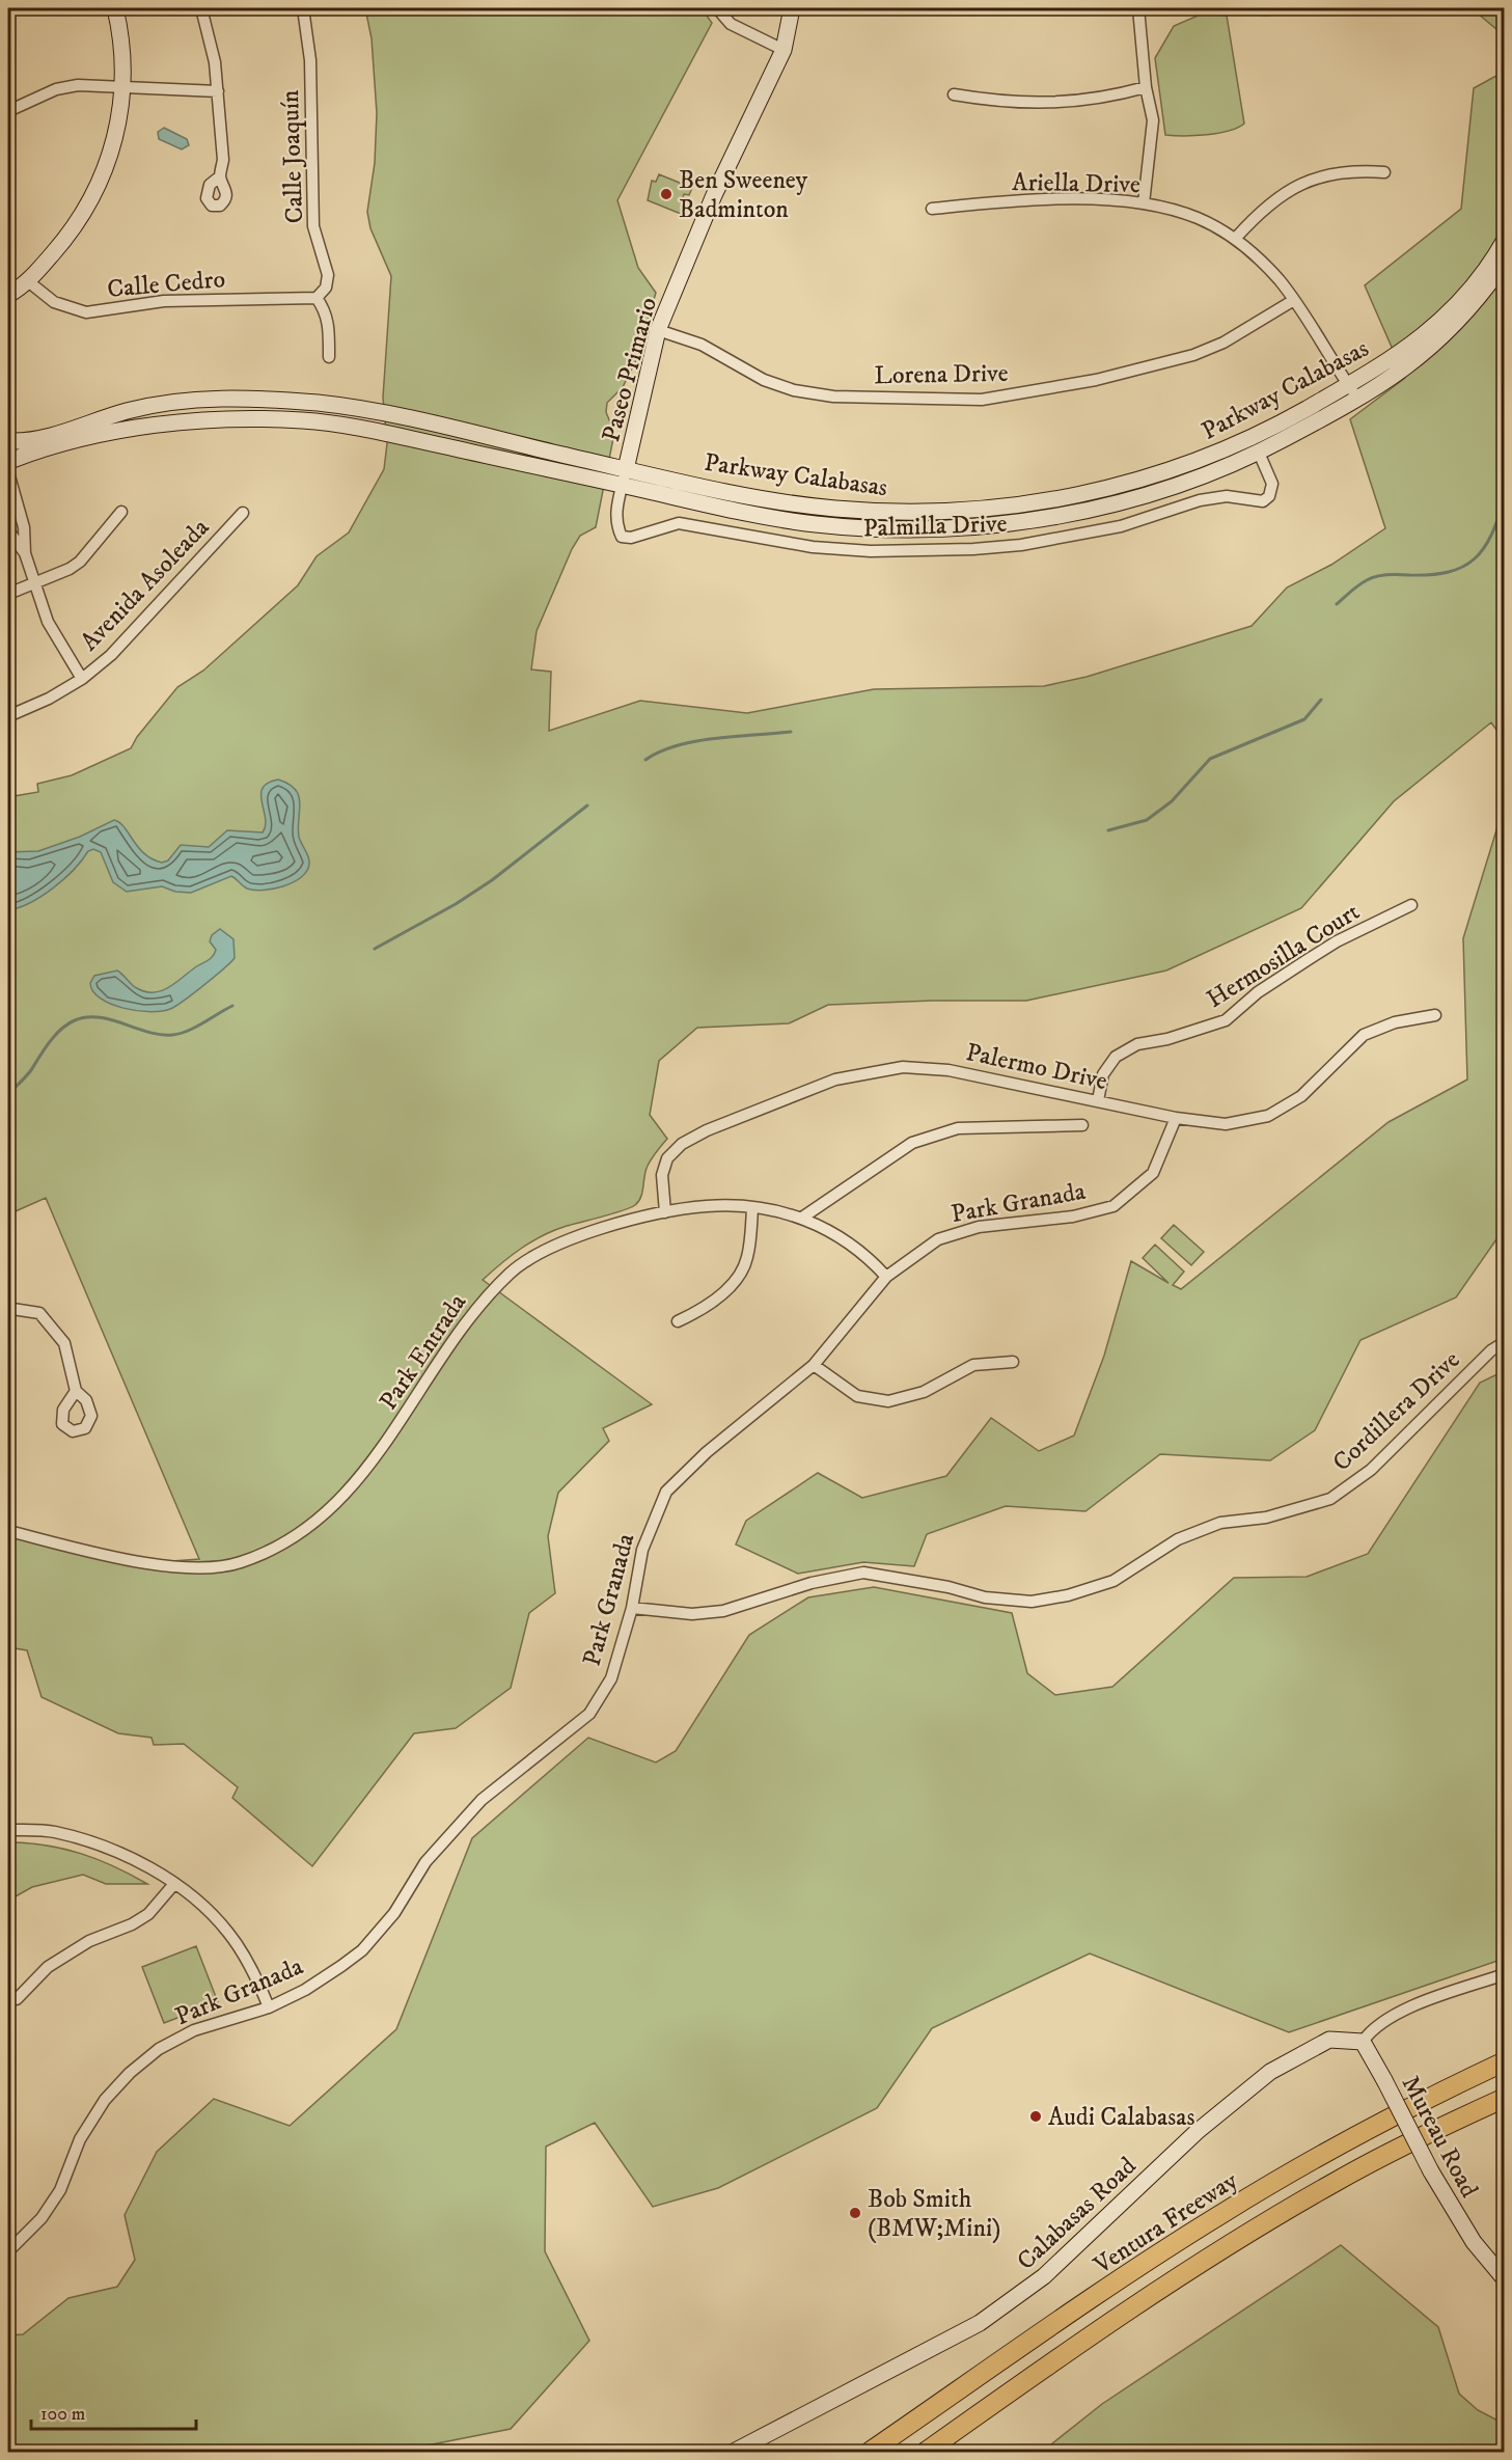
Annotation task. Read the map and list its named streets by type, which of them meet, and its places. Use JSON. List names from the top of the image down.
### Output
{
  "streets": {
    "highway": ["Ventura Freeway"],
    "street": [
      "Calle Joaquín",
      "Ariella Drive",
      "Calle Cedro",
      "Paseo Primario",
      "Lorena Drive",
      "Parkway Calabasas",
      "Palmilla Drive",
      "Avenida Asoleada",
      "Hermosilla Court",
      "Palermo Drive",
      "Park Granada",
      "Park Entrada",
      "Cordillera Drive",
      "Mureau Road",
      "Calabasas Road"
    ]
  },
  "crossings": [
    ["Calle Joaquín", "Calle Cedro"],
    ["Ariella Drive", "Lorena Drive"],
    ["Ariella Drive", "Parkway Calabasas"],
    ["Paseo Primario", "Lorena Drive"],
    ["Paseo Primario", "Parkway Calabasas"],
    ["Paseo Primario", "Palmilla Drive"],
    ["Parkway Calabasas", "Palmilla Drive"],
    ["Hermosilla Court", "Palermo Drive"],
    ["Palermo Drive", "Park Granada"],
    ["Palermo Drive", "Park Entrada"],
    ["Park Granada", "Park Entrada"],
    ["Park Granada", "Cordillera Drive"],
    ["Mureau Road", "Calabasas Road"]
  ],
  "places": ["Ben Sweeney Badminton", "Audi Calabasas", "Bob Smith (BMW;Mini)"],
  "scale_bar": "100 m"
}
